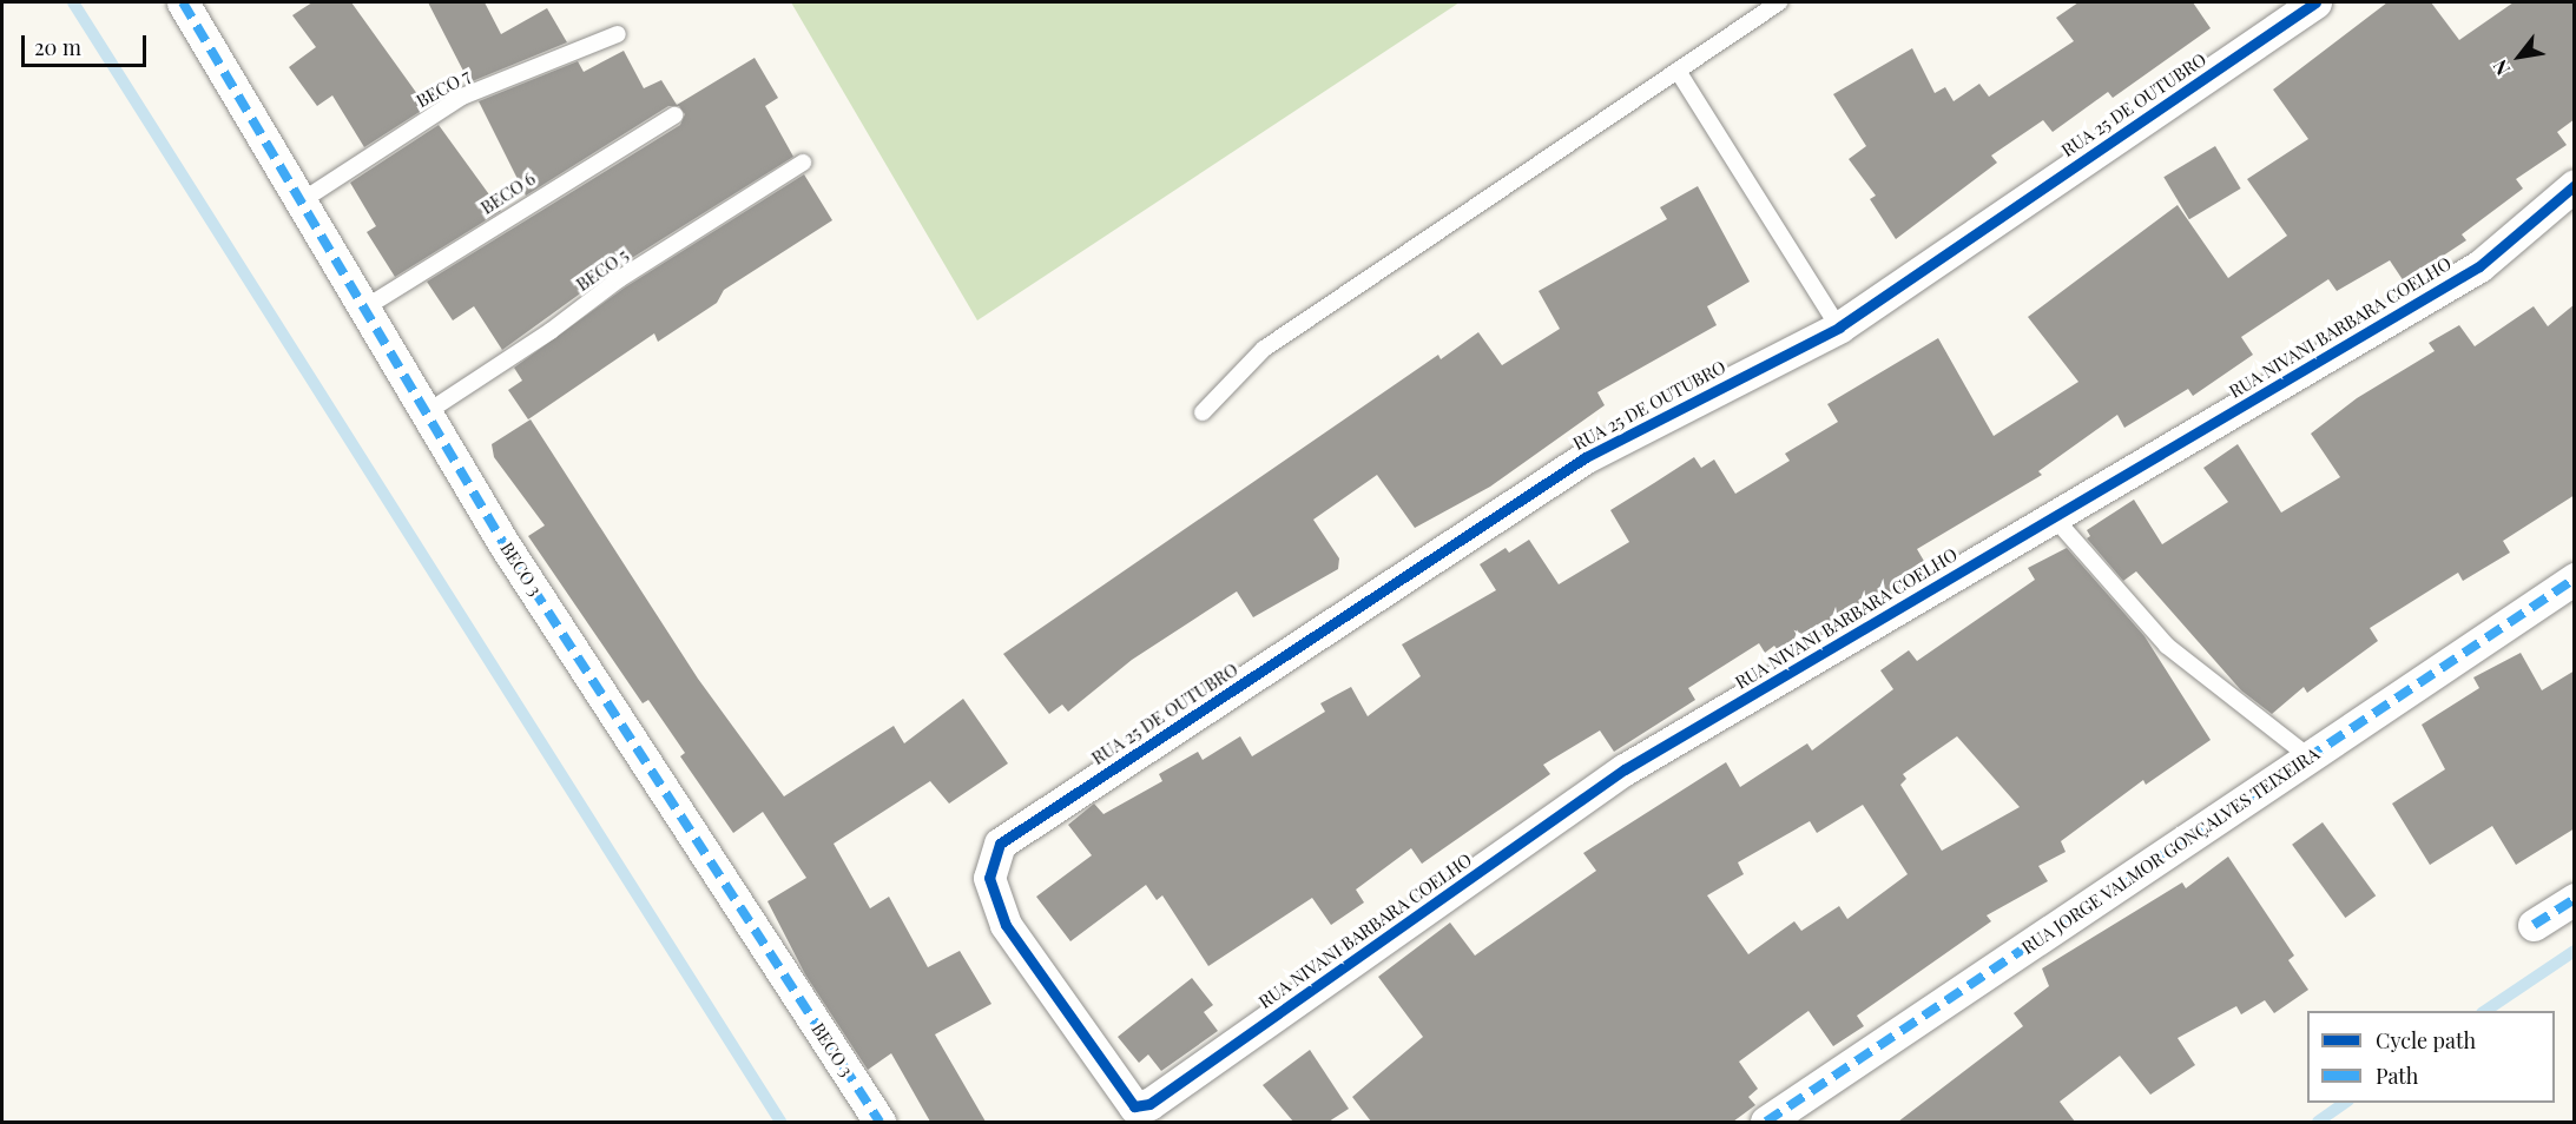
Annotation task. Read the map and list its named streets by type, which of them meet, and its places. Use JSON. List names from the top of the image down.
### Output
{
  "streets": {
    "street": [
      "RUA 25 DE OUTUBRO",
      "RUA NIVANI BARBARA COELHO",
      "BECO 3",
      "RUA JORGE VALMOR GONÇALVES TEIXEIRA"
    ],
    "lane": ["BECO 7", "BECO 6", "BECO 5"]
  },
  "crossings": [
    ["BECO 7", "BECO 3"],
    ["RUA 25 DE OUTUBRO", "RUA NIVANI BARBARA COELHO"],
    ["BECO 6", "BECO 3"],
    ["BECO 5", "BECO 3"]
  ],
  "legend": ["Cycle path", "Path"],
  "scale_bar": "20 m",
  "north": "bottom left"
}
